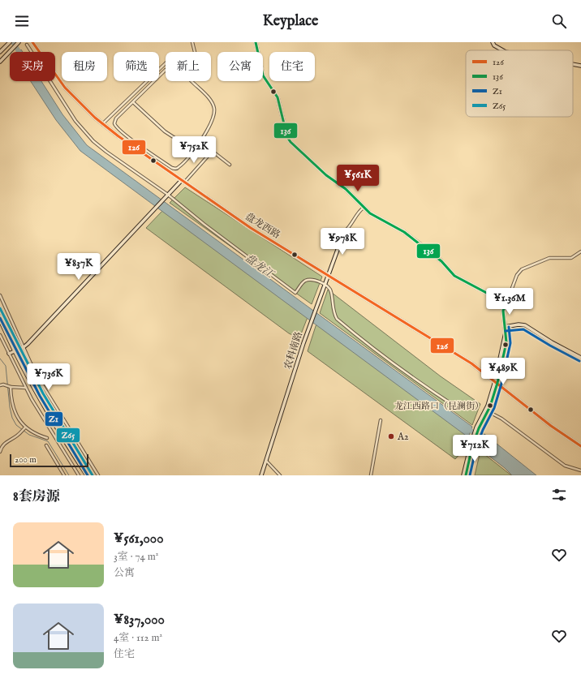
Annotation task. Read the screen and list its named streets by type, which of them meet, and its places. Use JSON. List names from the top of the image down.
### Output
{
  "streets": {
    "street": ["盘龙西路", "农科南路"]
  },
  "crossings": [
    ["盘龙西路", "农科南路"]
  ],
  "water": ["盘龙江"],
  "places": ["龙江西路口（昆澜街）", "A2"],
  "lines": [
    "transit line 126",
    "transit line 136",
    "transit line Z65",
    "transit line Z1"
  ],
  "legend": [
    "126",
    "136",
    "Z1",
    "Z65"
  ],
  "scale_bar": "200 m",
  "page": {
    "header": "Keyplace",
    "chip": [
      "买房",
      "租房",
      "筛选",
      "新上",
      "公寓",
      "住宅"
    ],
    "price": [
      "¥752K",
      "¥561K",
      "¥978K",
      "¥837K",
      "¥1.36M",
      "¥489K",
      "¥736K",
      "¥712K"
    ],
    "scale": "200 m",
    "heading": "8套房源",
    "list": [
      {
        "name": "¥561,000",
        "note": "3室 · 74 m² · 公寓"
      },
      {
        "name": "¥837,000",
        "note": "4室 · 112 m² · 住宅"
      }
    ]
  }
}
